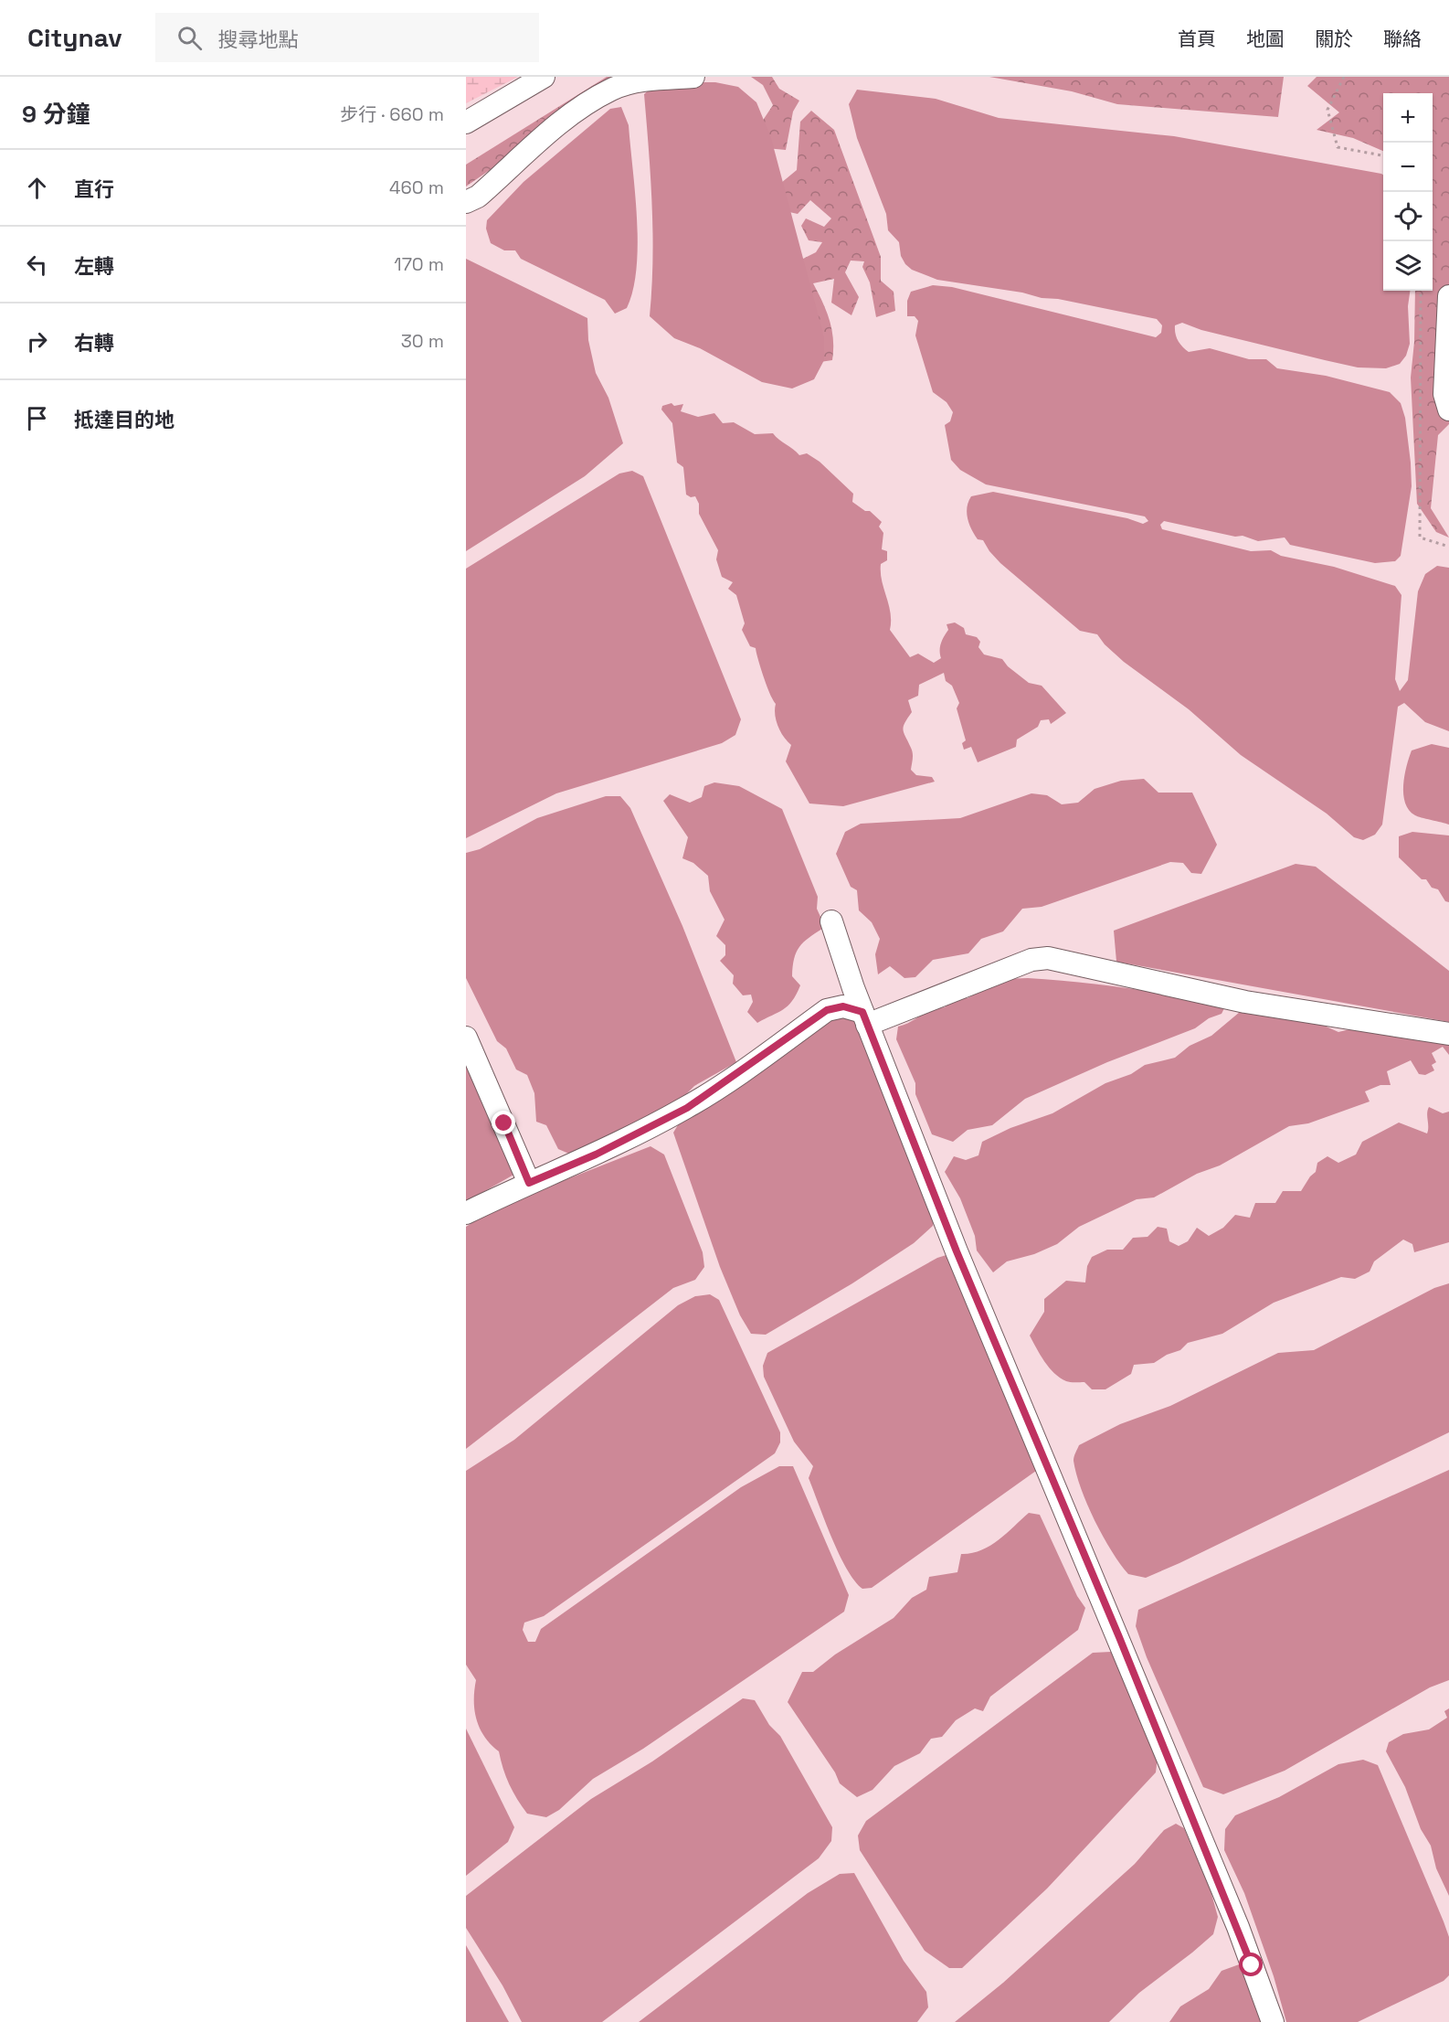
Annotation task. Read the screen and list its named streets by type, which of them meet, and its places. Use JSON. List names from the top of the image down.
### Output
{
  "page": {
    "header": "Citynav",
    "search": "搜尋地點",
    "nav": [
      "首頁",
      "地圖",
      "關於",
      "聯絡"
    ],
    "heading": ["9 分鐘", "步行 · 660 m"],
    "map_buttons": ["+", "−"],
    "list": [
      ["直行", "460 m"],
      ["左轉", "170 m"],
      ["右轉", "30 m"],
      "抵達目的地"
    ]
  }
}
